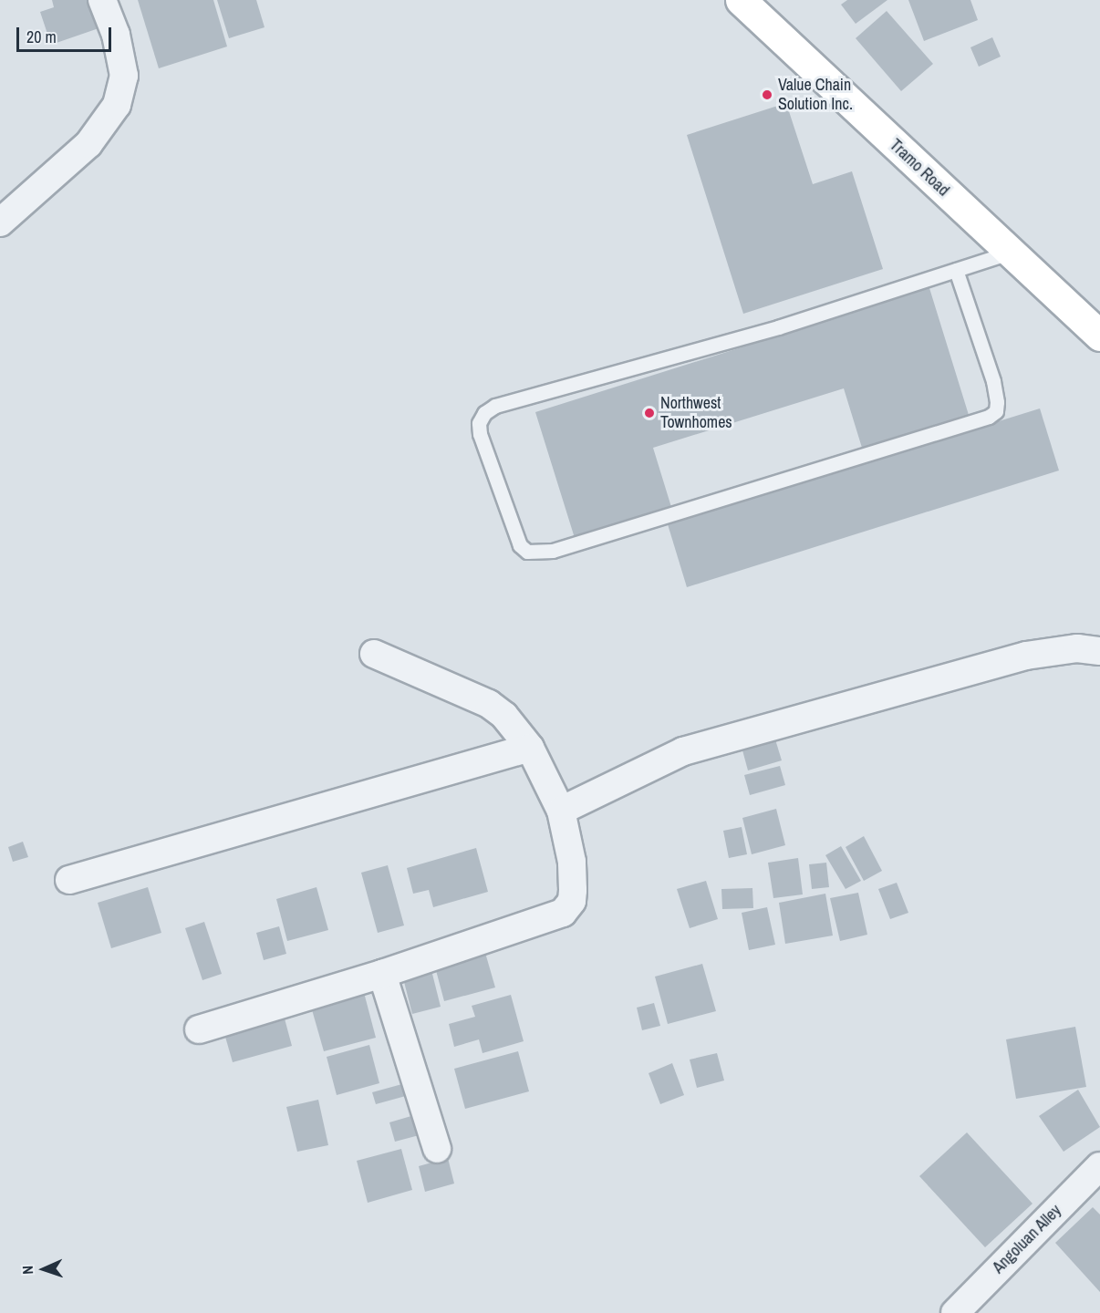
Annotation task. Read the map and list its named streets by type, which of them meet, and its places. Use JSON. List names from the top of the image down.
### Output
{
  "streets": {
    "main road": ["Tramo Road"],
    "street": ["Angoluan Alley"]
  },
  "places": ["Value Chain Solution Inc.", "Northwest Townhomes"],
  "scale_bar": "20 m",
  "north": "left"
}
